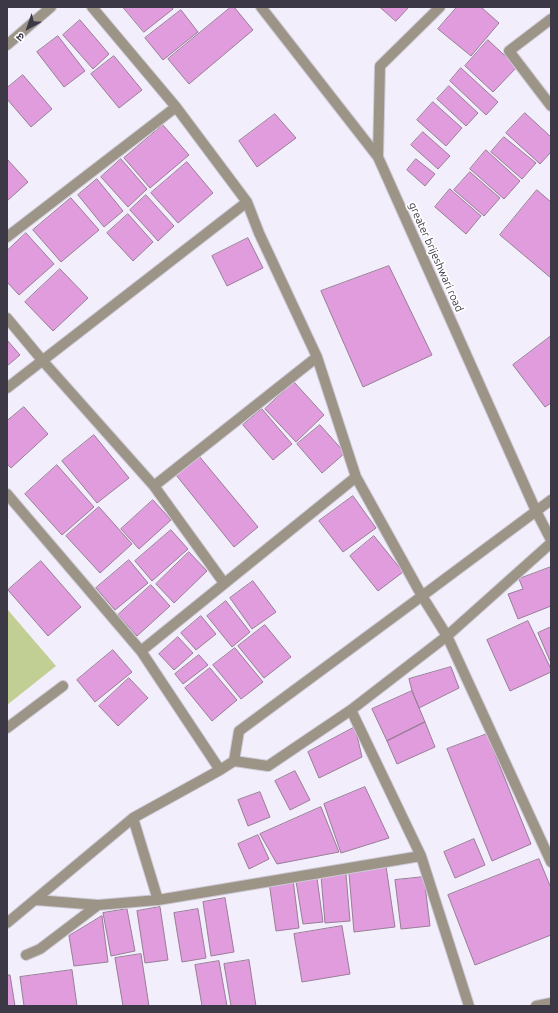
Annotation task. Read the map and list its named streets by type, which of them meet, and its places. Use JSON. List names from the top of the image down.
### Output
{
  "streets": {
    "street": ["greater brijeshwari road"]
  },
  "north": "bottom left"
}
